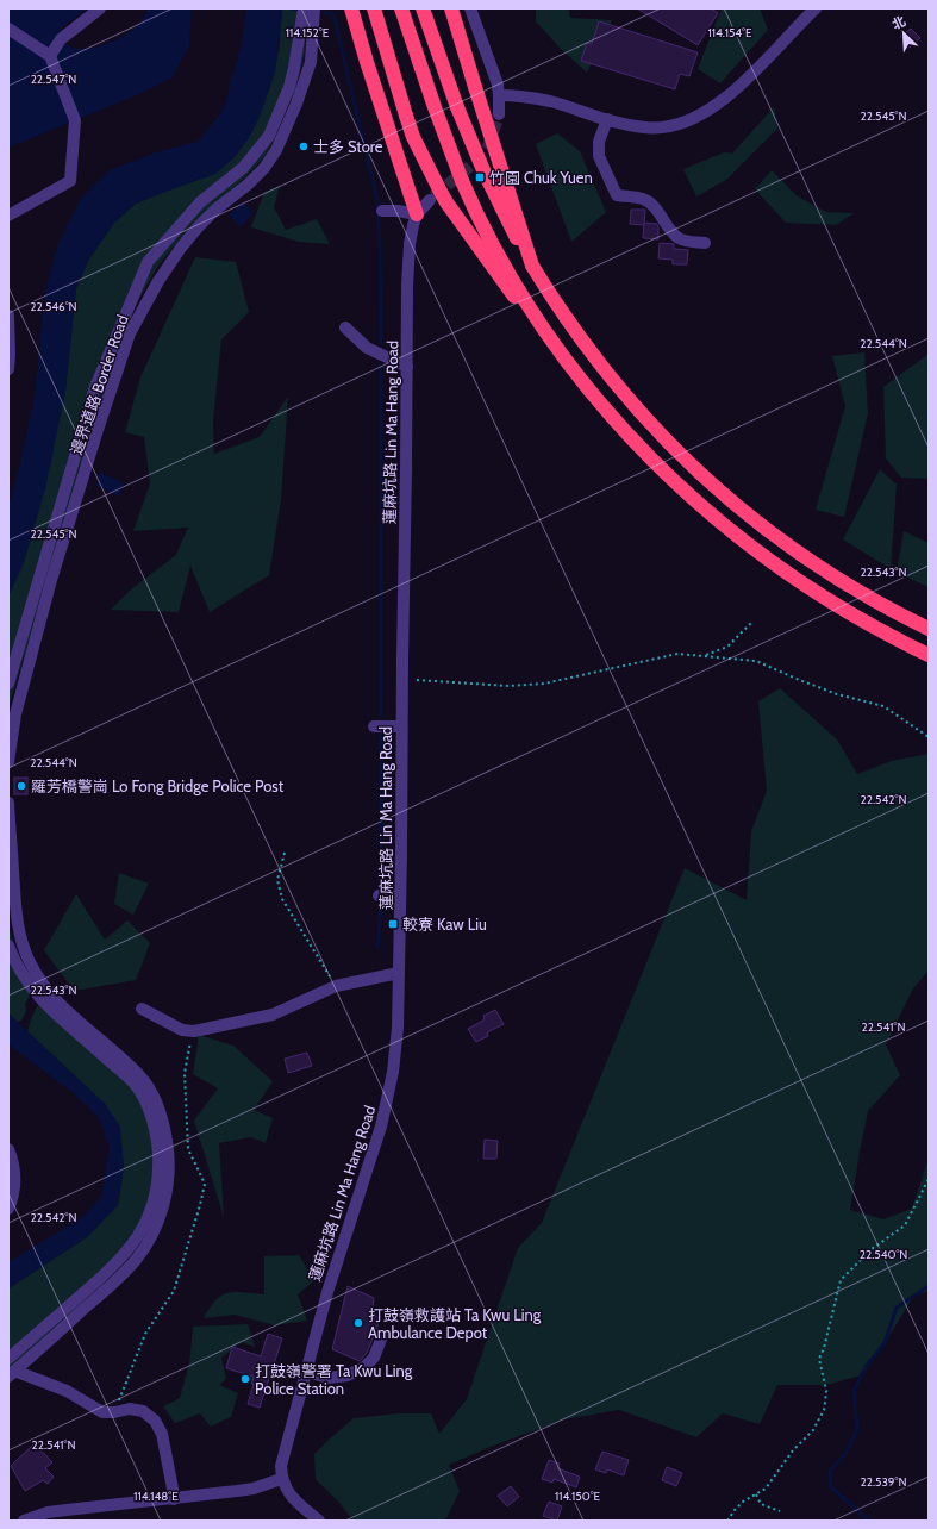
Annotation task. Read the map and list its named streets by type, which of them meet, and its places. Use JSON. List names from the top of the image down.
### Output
{
  "streets": {
    "street": ["邊界道路 Border Road", "蓮麻坑路 Lin Ma Hang Road"]
  },
  "places": {
    "other": [
      "士多 Store",
      "羅芳橋警崗 Lo Fong Bridge Police Post",
      "打鼓嶺救護站 Ta Kwu Ling Ambulance Depot",
      "打鼓嶺警署 Ta Kwu Ling Police Station"
    ],
    "transit": ["竹園 Chuk Yuen", "較寮 Kaw Liu"]
  },
  "north": "top left",
  "coordinates": [
    "114.152°E",
    "114.154°E",
    "22.547°N",
    "22.545°N",
    "22.546°N",
    "22.544°N",
    "22.543°N",
    "22.542°N",
    "22.541°N",
    "22.540°N",
    "22.539°N",
    "114.148°E",
    "114.150°E"
  ]
}
